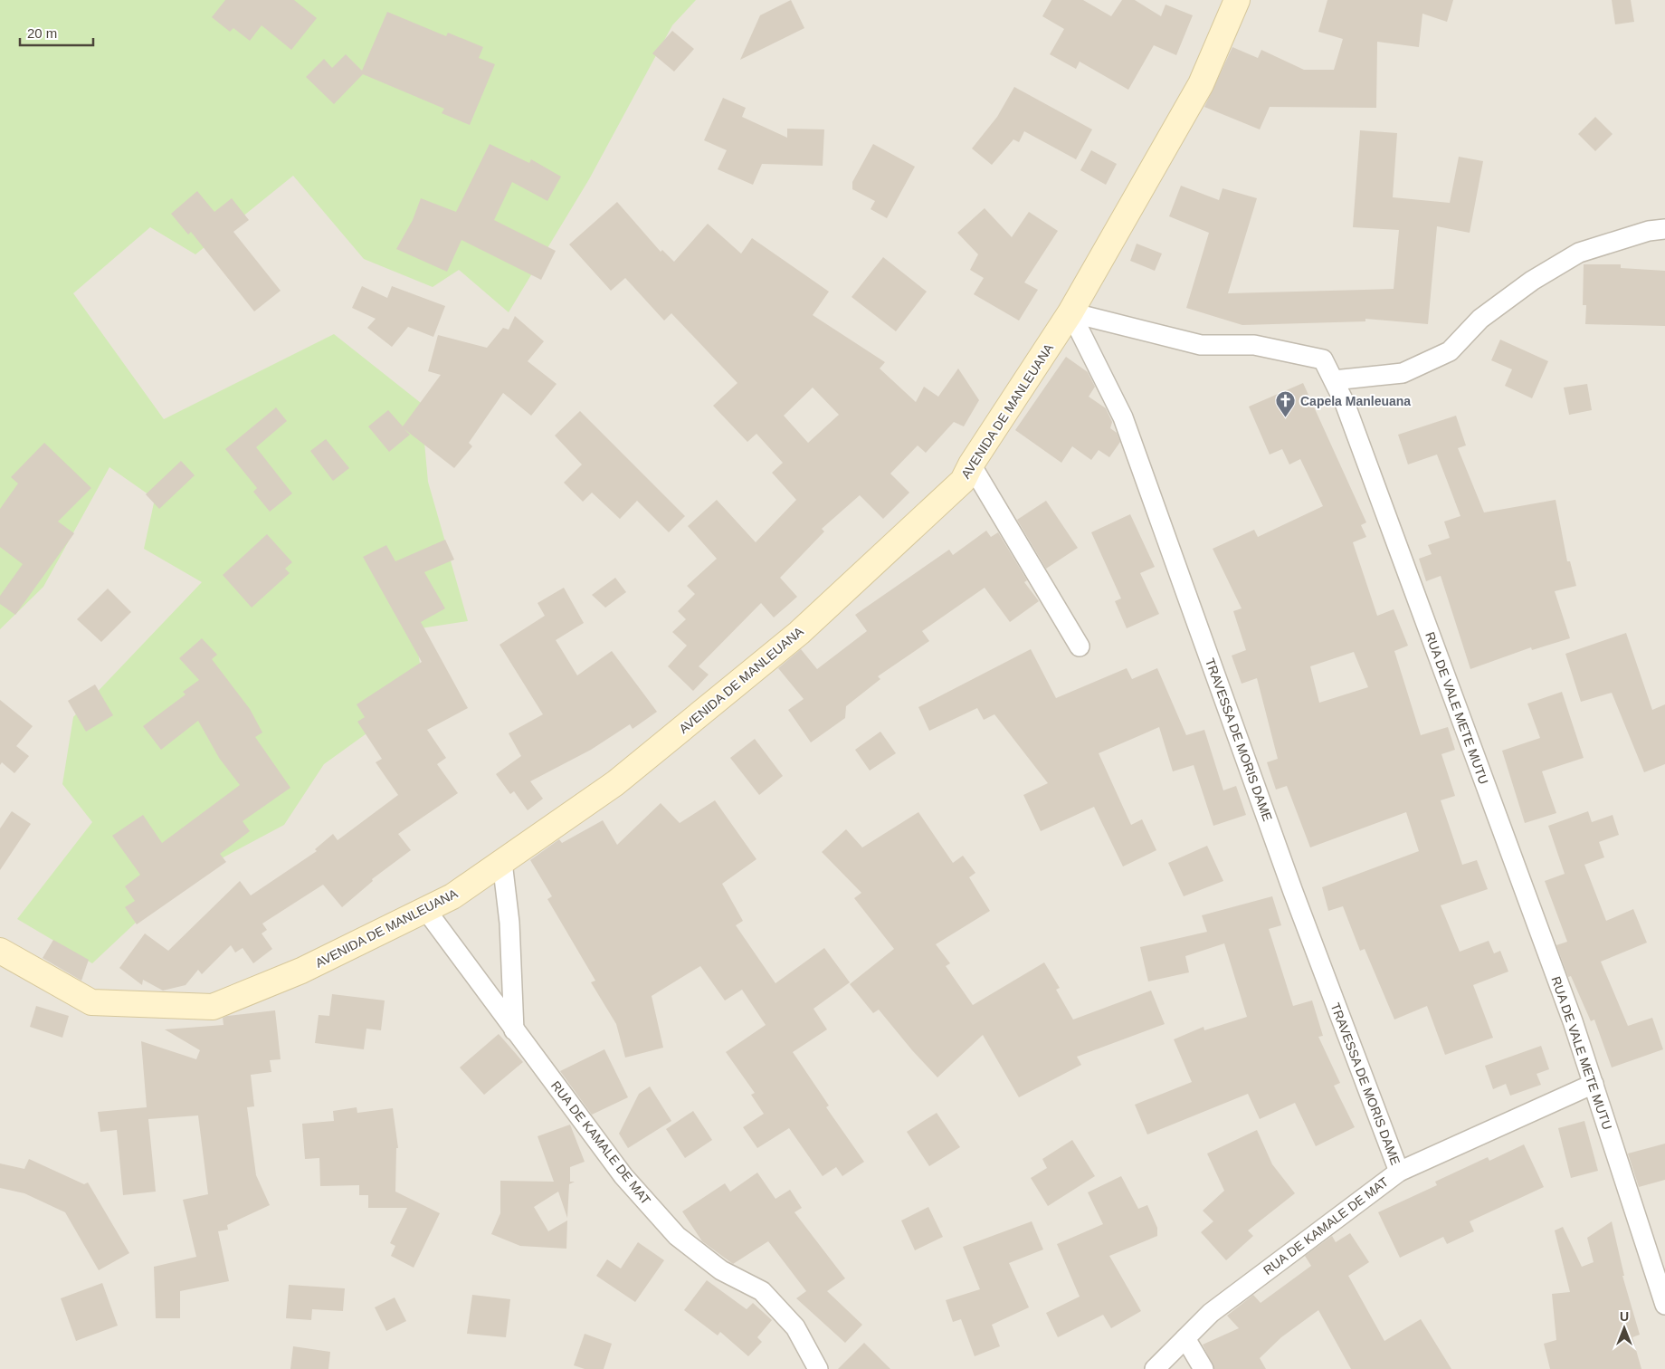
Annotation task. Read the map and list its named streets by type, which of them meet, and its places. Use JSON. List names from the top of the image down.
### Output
{
  "streets": {
    "street": [
      "AVENIDA DE MANLEUANA",
      "RUA DE VALE METE MUTU",
      "TRAVESSA DE MORIS DAME",
      "RUA DE KAMALE DE MAT"
    ]
  },
  "crossings": [
    ["AVENIDA DE MANLEUANA", "RUA DE VALE METE MUTU"],
    ["AVENIDA DE MANLEUANA", "TRAVESSA DE MORIS DAME"],
    ["AVENIDA DE MANLEUANA", "RUA DE KAMALE DE MAT"],
    ["RUA DE VALE METE MUTU", "TRAVESSA DE MORIS DAME"],
    ["RUA DE VALE METE MUTU", "RUA DE KAMALE DE MAT"],
    ["TRAVESSA DE MORIS DAME", "RUA DE KAMALE DE MAT"]
  ],
  "places": {
    "church": ["Capela Manleuana"]
  },
  "scale_bar": "20 m",
  "north": "top"
}
